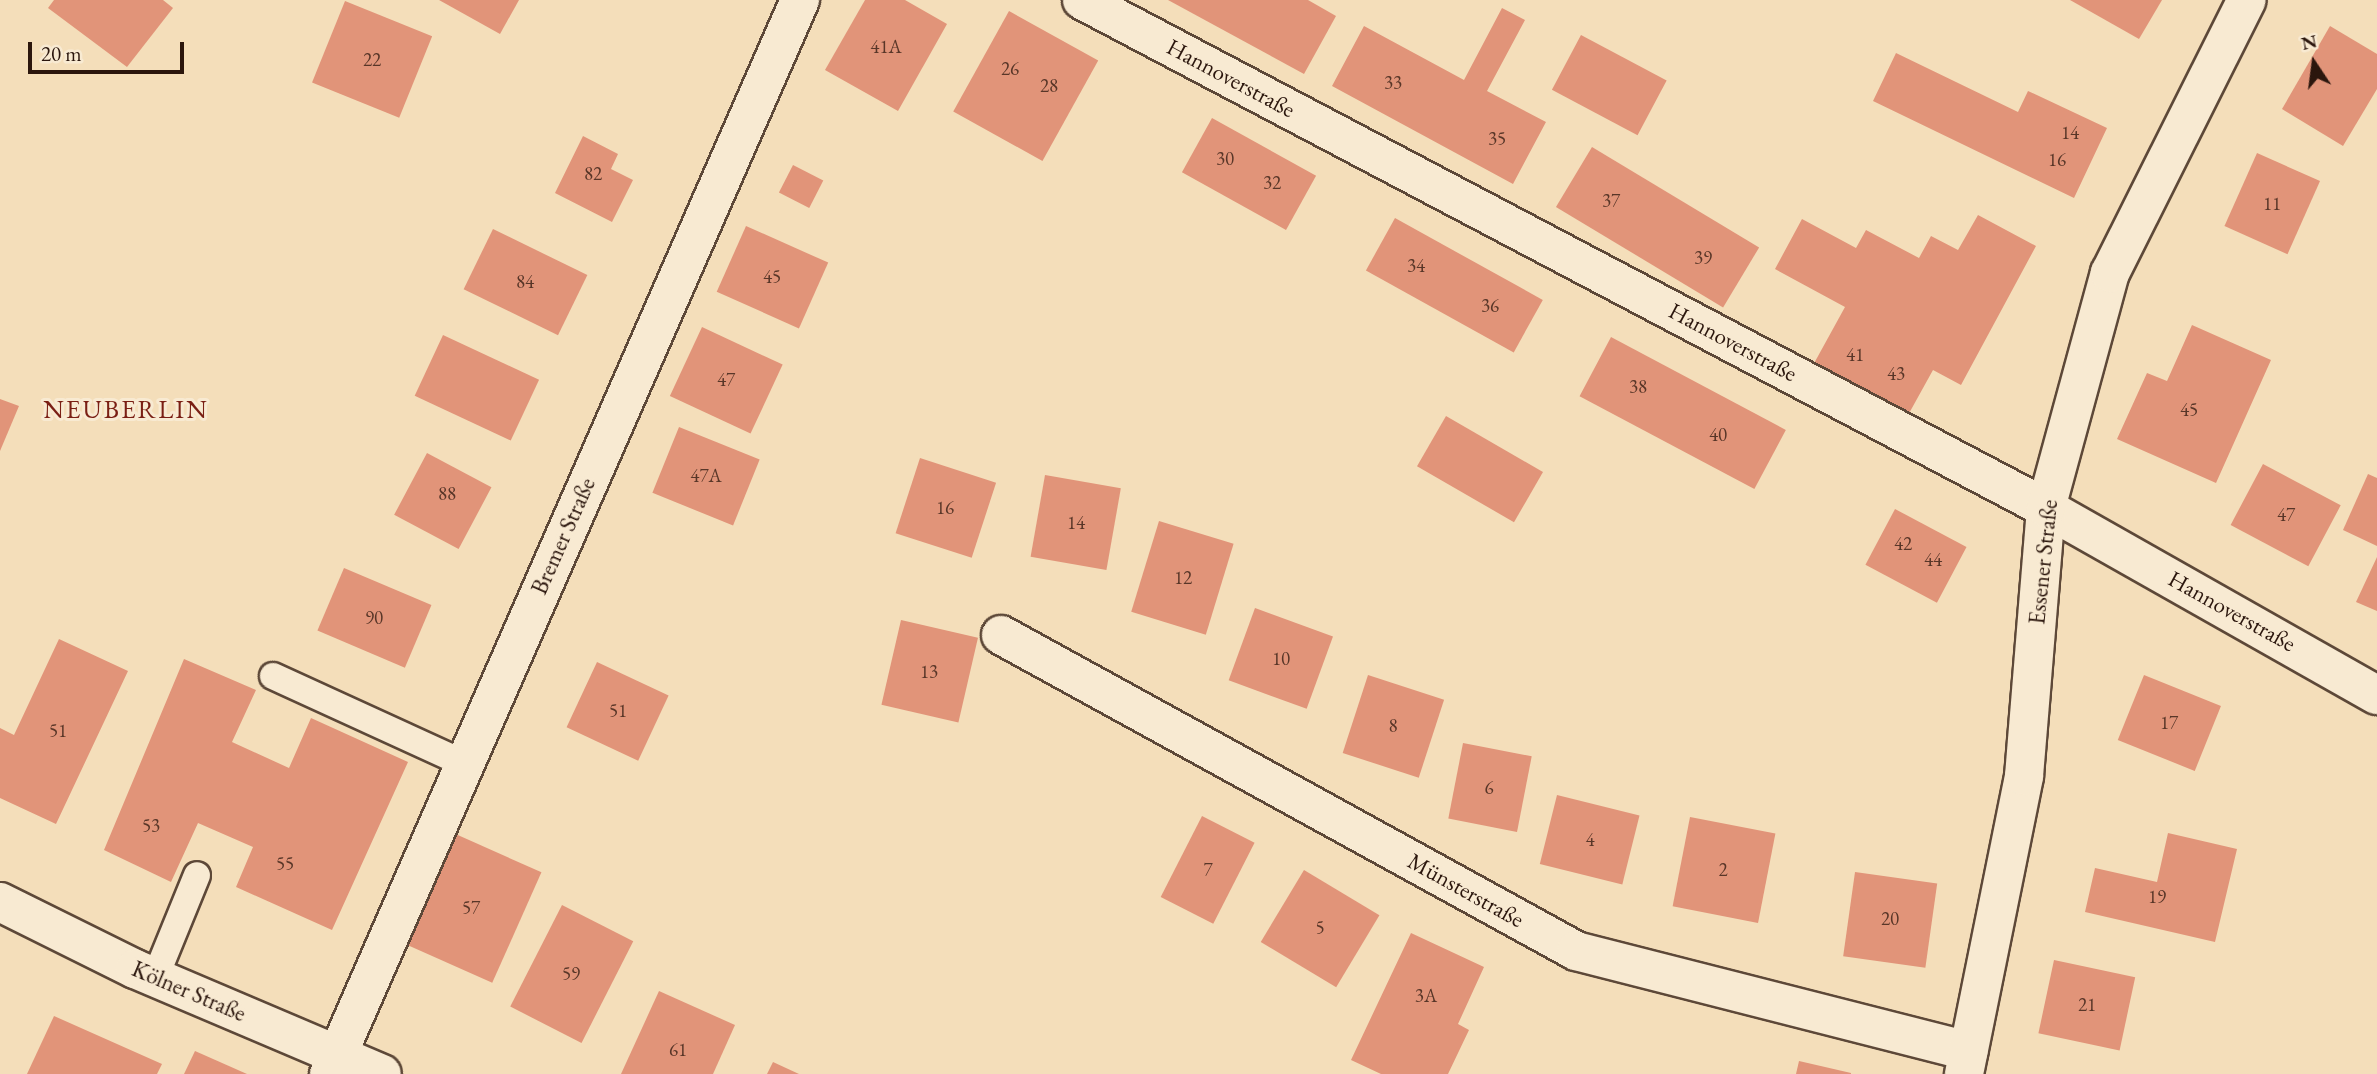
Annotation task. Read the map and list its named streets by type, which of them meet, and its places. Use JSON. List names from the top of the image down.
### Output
{
  "streets": {
    "street": [
      "Hannoverstraße",
      "Bremer Straße",
      "Essener Straße",
      "Münsterstraße",
      "Kölner Straße"
    ]
  },
  "crossings": [
    ["Hannoverstraße", "Essener Straße"],
    ["Bremer Straße", "Kölner Straße"],
    ["Essener Straße", "Münsterstraße"]
  ],
  "districts": ["NEUBERLIN"],
  "house_numbers": [
    "41A",
    "22",
    "26",
    "33",
    "28",
    "14",
    "35",
    "30",
    "16",
    "82",
    "32",
    "37",
    "11",
    "39",
    "34",
    "45",
    "84",
    "36",
    "41",
    "43",
    "47",
    "38",
    "45",
    "40",
    "47A",
    "88",
    "16",
    "47",
    "14",
    "42",
    "44",
    "12",
    "90",
    "10",
    "13",
    "51",
    "17",
    "8",
    "51",
    "6",
    "53",
    "4",
    "55",
    "7",
    "2",
    "19",
    "57",
    "20",
    "5",
    "59",
    "3A",
    "21",
    "61"
  ],
  "scale_bar": "20 m",
  "north": "top"
}
